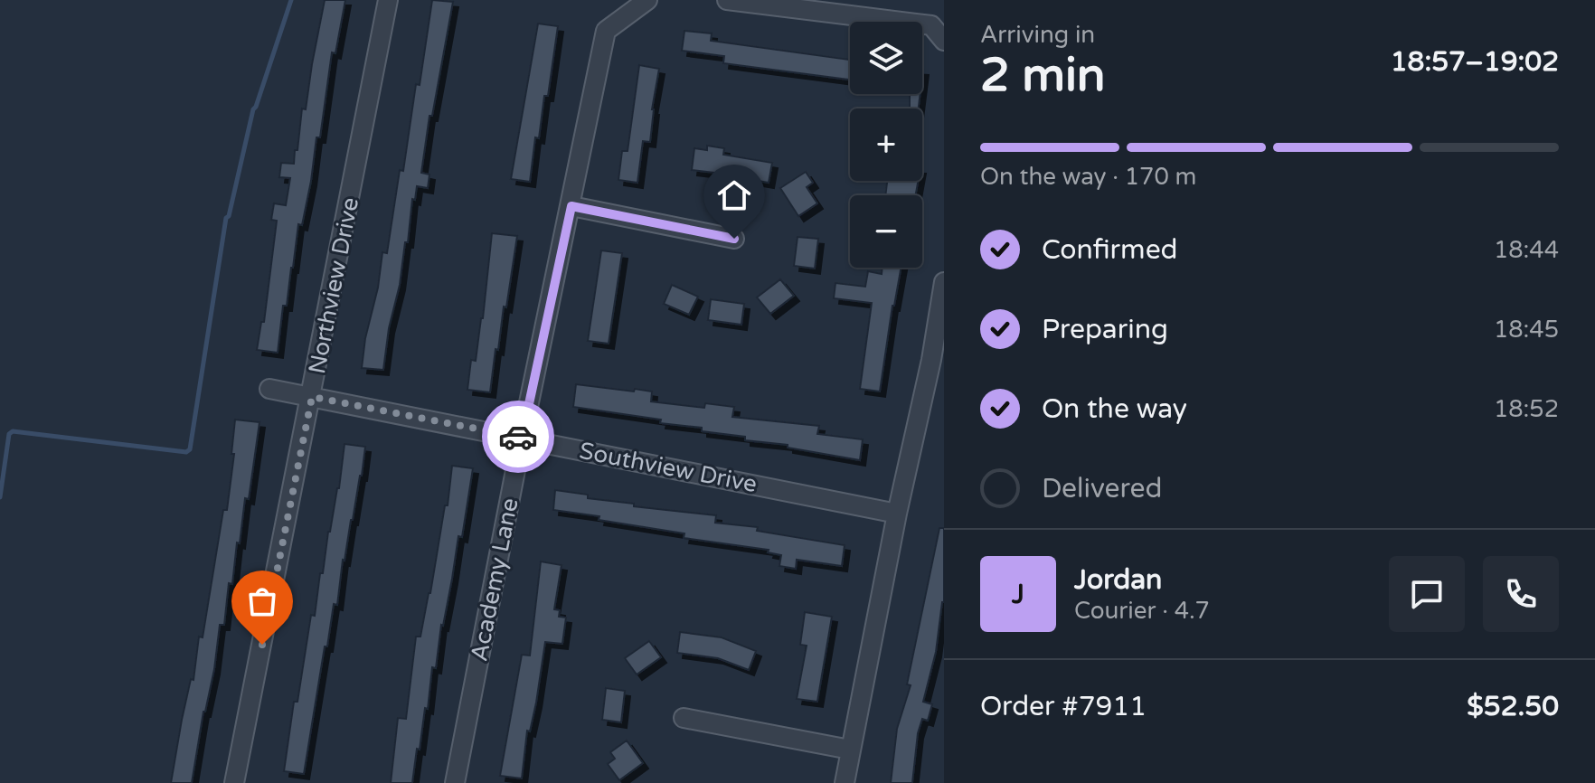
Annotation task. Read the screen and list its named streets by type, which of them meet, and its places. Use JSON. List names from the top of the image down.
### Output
{
  "streets": {
    "street": ["Northview Drive", "Southview Drive", "Academy Lane"]
  },
  "crossings": [
    ["Northview Drive", "Southview Drive"],
    ["Southview Drive", "Academy Lane"]
  ],
  "page": {
    "heading": ["2 min", "Arriving in", "18:57–19:02"],
    "panel": [
      "Jordan",
      "Courier · 4.7",
      "Order #7911",
      "$52.50"
    ],
    "map_buttons": ["+", "−"],
    "bar": "On the way · 170 m",
    "list": [
      ["Confirmed", "18:44"],
      ["Preparing", "18:45"],
      ["On the way", "18:52"],
      "Delivered"
    ],
    "round": "J"
  }
}
